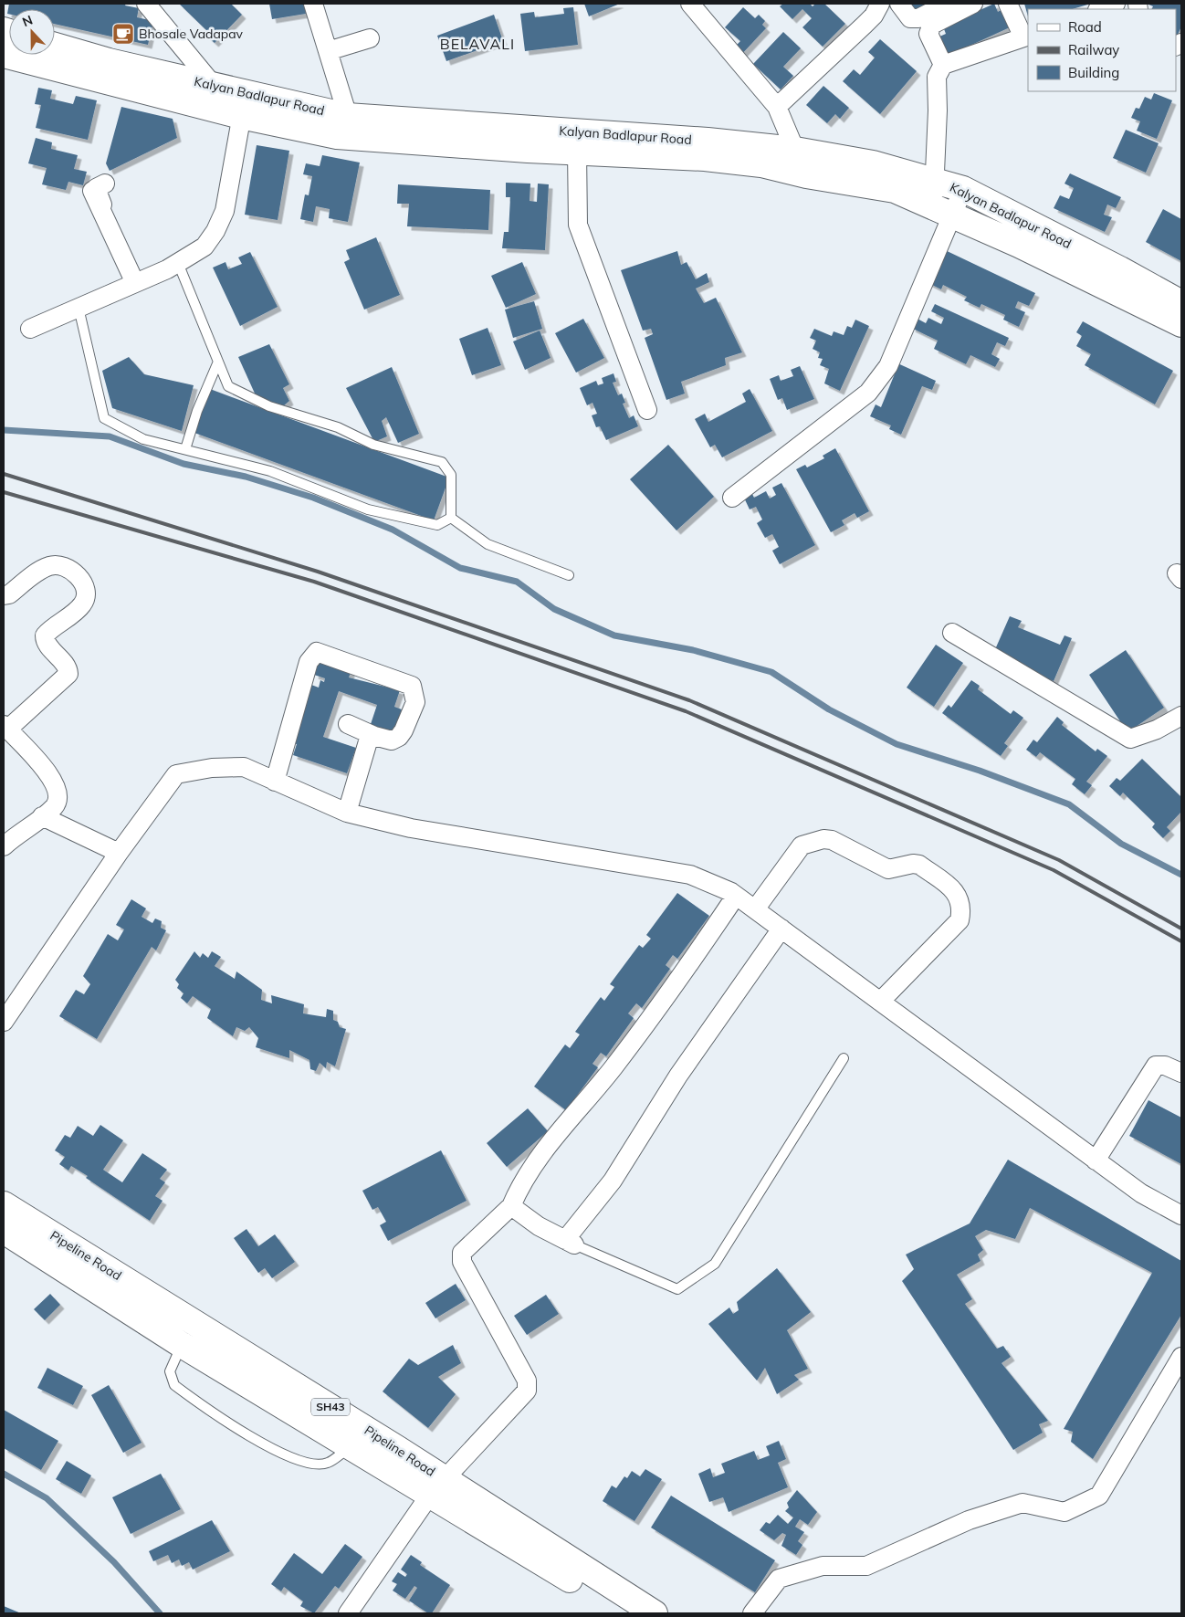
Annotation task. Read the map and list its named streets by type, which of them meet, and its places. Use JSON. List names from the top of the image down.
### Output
{
  "streets": {
    "main road": ["Kalyan Badlapur Road", "Pipeline Road", "SH43"]
  },
  "districts": ["BELAVALI"],
  "places": {
    "cafe": ["Bhosale Vadapav"]
  },
  "legend": ["Road", "Railway", "Building"],
  "north": "top"
}
